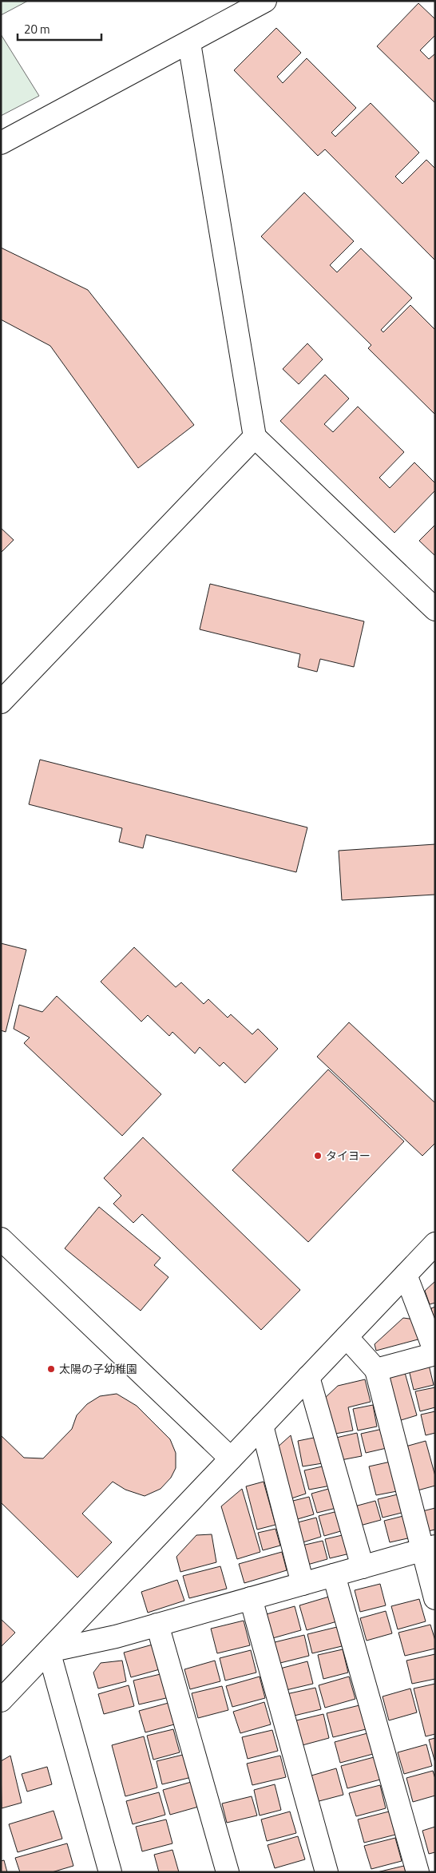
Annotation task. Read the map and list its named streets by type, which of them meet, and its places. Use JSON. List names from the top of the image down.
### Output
{
  "places": ["タイヨー", "太陽の子幼稚園"],
  "scale_bar": "20 m"
}
